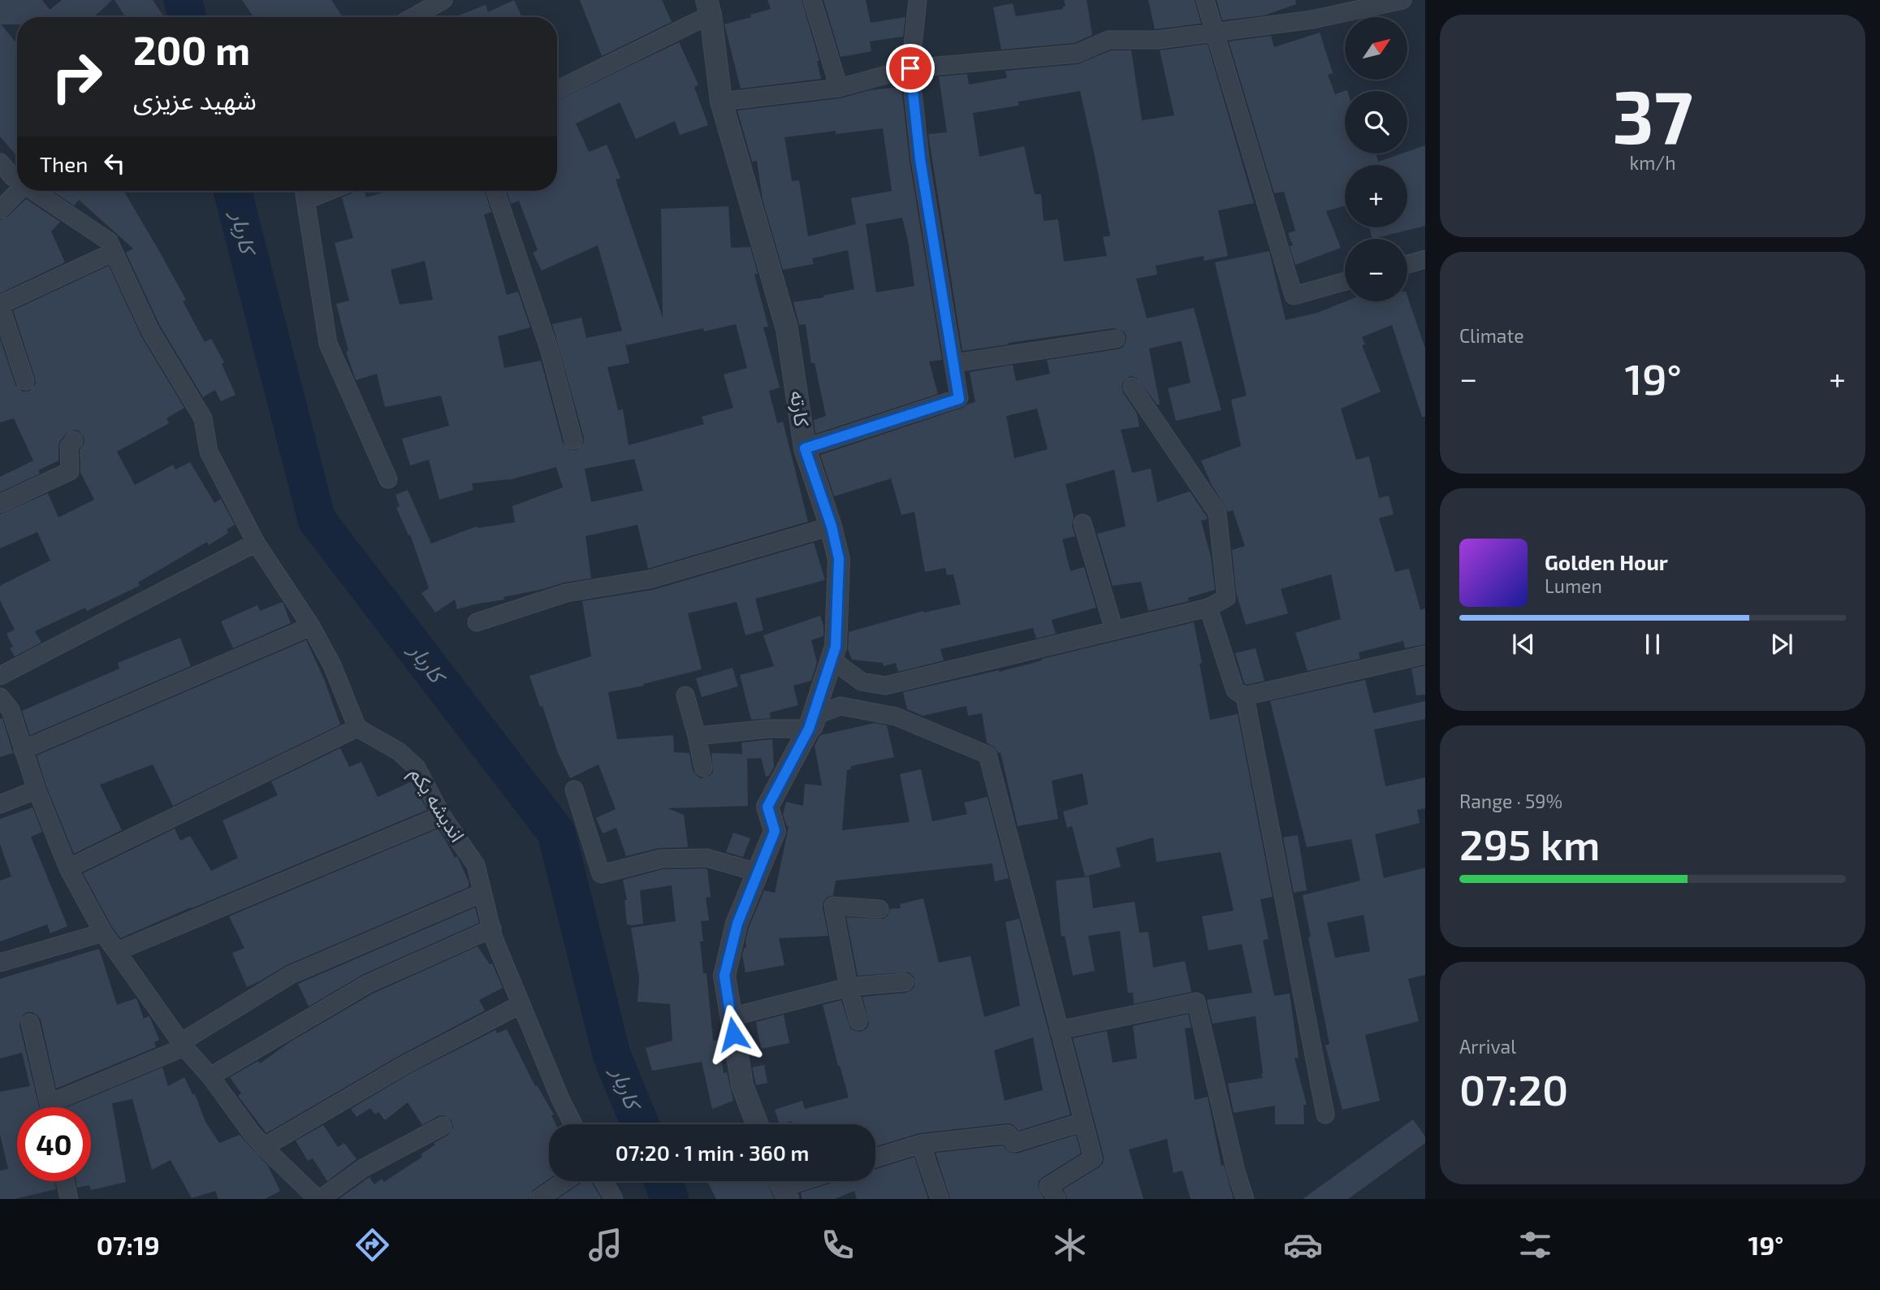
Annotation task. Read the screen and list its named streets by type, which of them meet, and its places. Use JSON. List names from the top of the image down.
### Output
{
  "streets": {
    "street": ["کارته", "اندیشه یکم"]
  },
  "water": ["کاربار"],
  "north": "top right",
  "page": {
    "tile": [
      ["37", "km/h"],
      "Climate",
      ["Range · 59%", "295 km"],
      ["Arrival", "07:20"]
    ],
    "map_buttons": ["+", "−"],
    "turn": ["200 m", "شهید عزیزی"],
    "then": "Then",
    "heat": ["−", "19°", "+"],
    "song": ["Golden Hour", "Lumen"],
    "limit": "40",
    "trip": "07:20 · 1 min · 360 m",
    "tabs": ["07:19", "19°"]
  }
}
